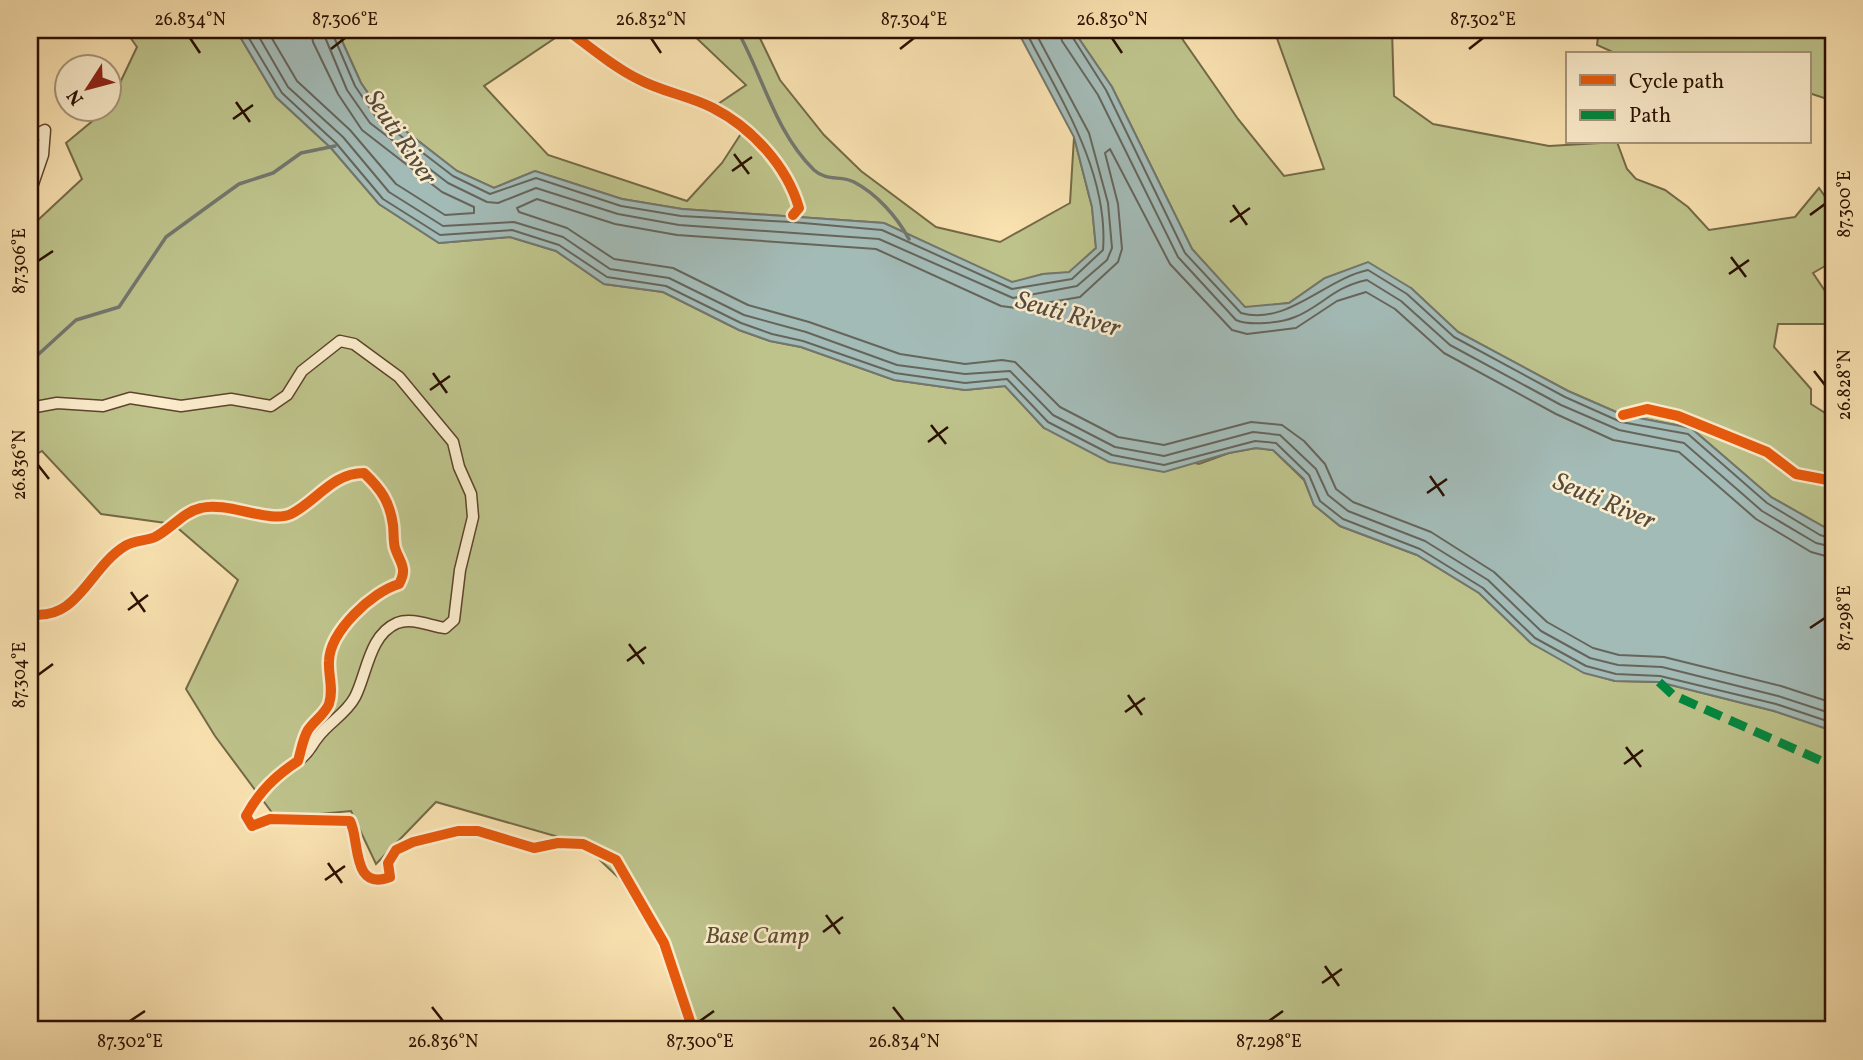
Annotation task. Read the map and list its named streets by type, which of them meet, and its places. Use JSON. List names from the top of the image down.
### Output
{
  "water": ["Seuti River"],
  "parks": ["Base Camp"],
  "legend": ["Cycle path", "Path"],
  "north": "bottom left",
  "coordinates": [
    "26.834°N",
    "87.306°E",
    "26.832°N",
    "87.304°E",
    "26.830°N",
    "87.302°E",
    "87.300°E",
    "26.828°N",
    "26.836°N",
    "87.298°E"
  ]
}
